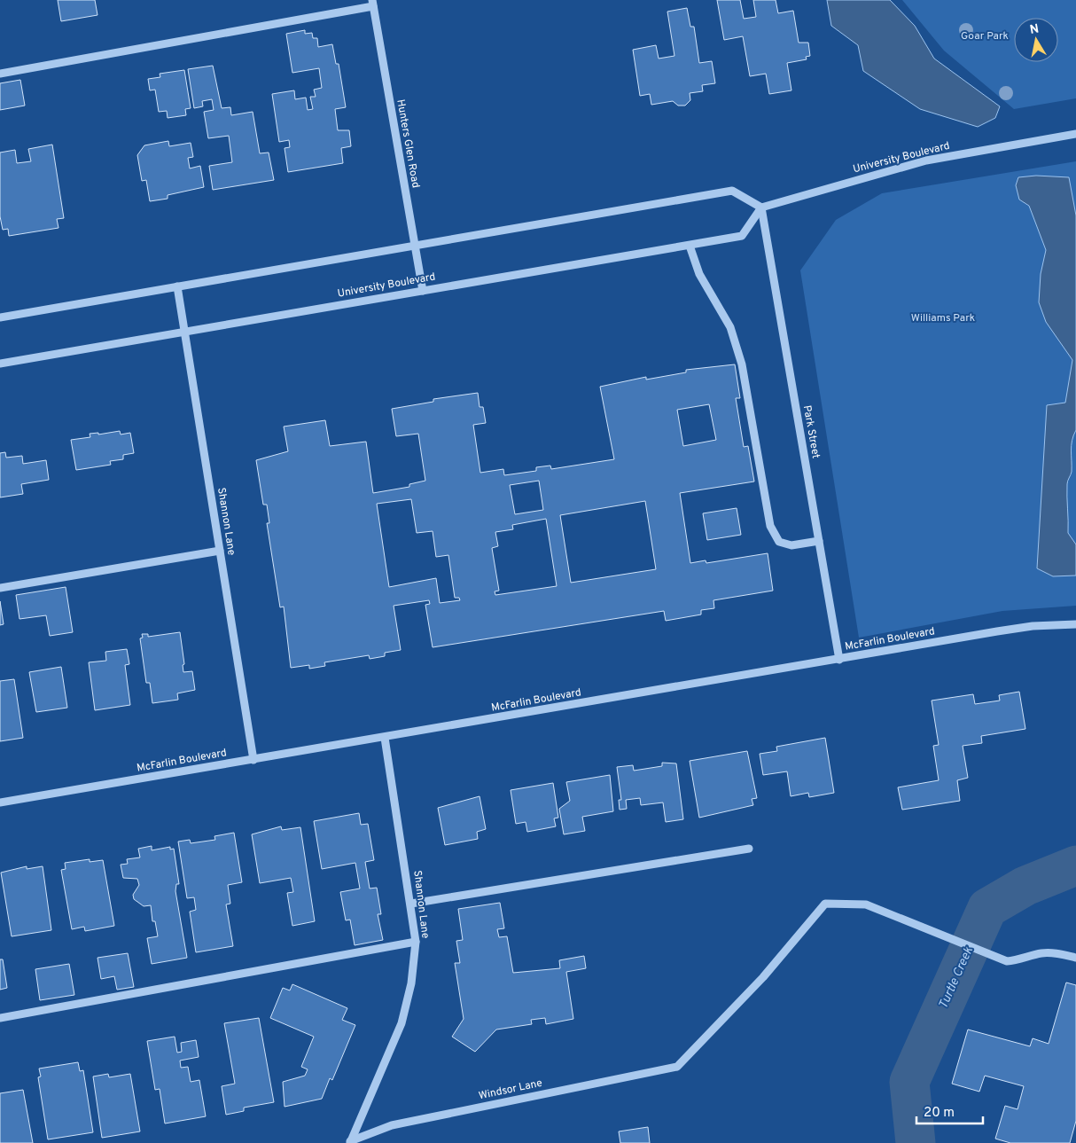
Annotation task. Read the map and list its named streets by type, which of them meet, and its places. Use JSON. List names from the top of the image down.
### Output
{
  "streets": {
    "street": [
      "Hunters Glen Road",
      "University Boulevard",
      "Park Street",
      "Shannon Lane",
      "McFarlin Boulevard",
      "Windsor Lane"
    ]
  },
  "crossings": [
    ["Hunters Glen Road", "University Boulevard"],
    ["University Boulevard", "Park Street"],
    ["University Boulevard", "Shannon Lane"],
    ["Park Street", "McFarlin Boulevard"],
    ["Shannon Lane", "McFarlin Boulevard"],
    ["Shannon Lane", "Windsor Lane"]
  ],
  "water": ["Turtle Creek"],
  "parks": ["Goar Park", "Williams Park"],
  "scale_bar": "20 m",
  "north": "top"
}
